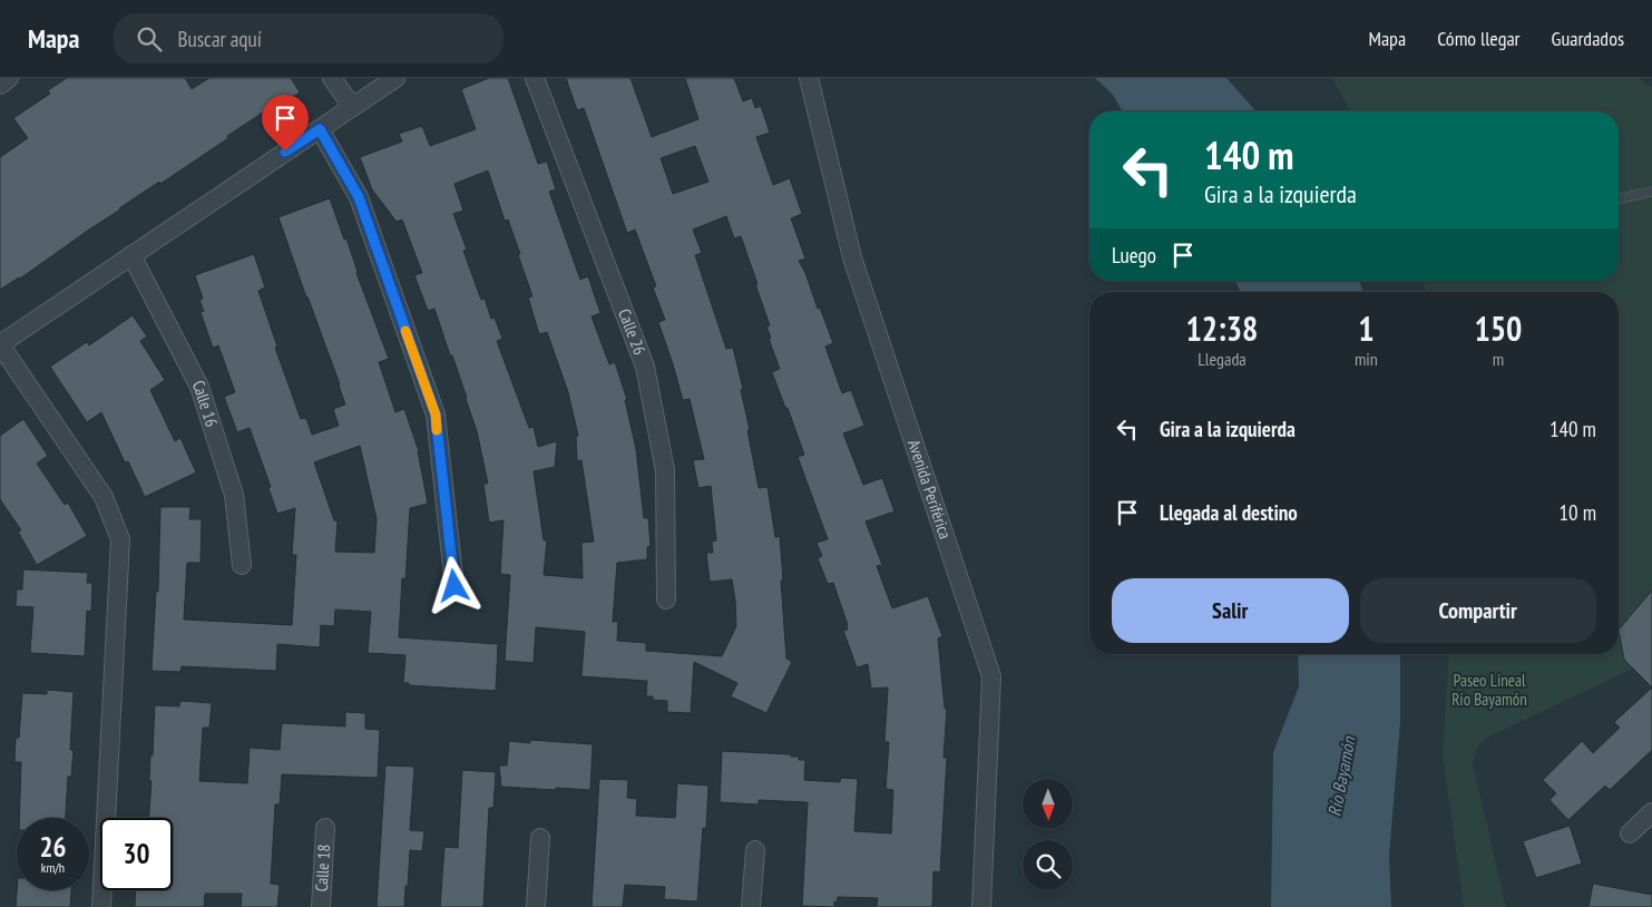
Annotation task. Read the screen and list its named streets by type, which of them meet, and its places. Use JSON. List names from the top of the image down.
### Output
{
  "streets": {
    "street": [
      "Calle 26",
      "Calle 16",
      "Avenida Periférica",
      "Calle 18"
    ]
  },
  "water": ["Río Bayamón"],
  "parks": ["Paseo Lineal Río Bayamón"],
  "north": "bottom",
  "page": {
    "header": "Mapa",
    "search": "Buscar aquí",
    "nav": ["Mapa", "Cómo llegar", "Guardados"],
    "turn": ["140 m", "Gira a la izquierda"],
    "then": "Luego",
    "eta": [
      "12:38",
      "Llegada",
      "1",
      "min",
      "150",
      "m"
    ],
    "list": [
      {
        "name": "Gira a la izquierda",
        "value": "140 m"
      },
      {
        "name": "Llegada al destino",
        "value": "10 m"
      }
    ],
    "buttons": ["Salir", "Compartir"],
    "speed": "26 km/h",
    "limit": "30"
  }
}
